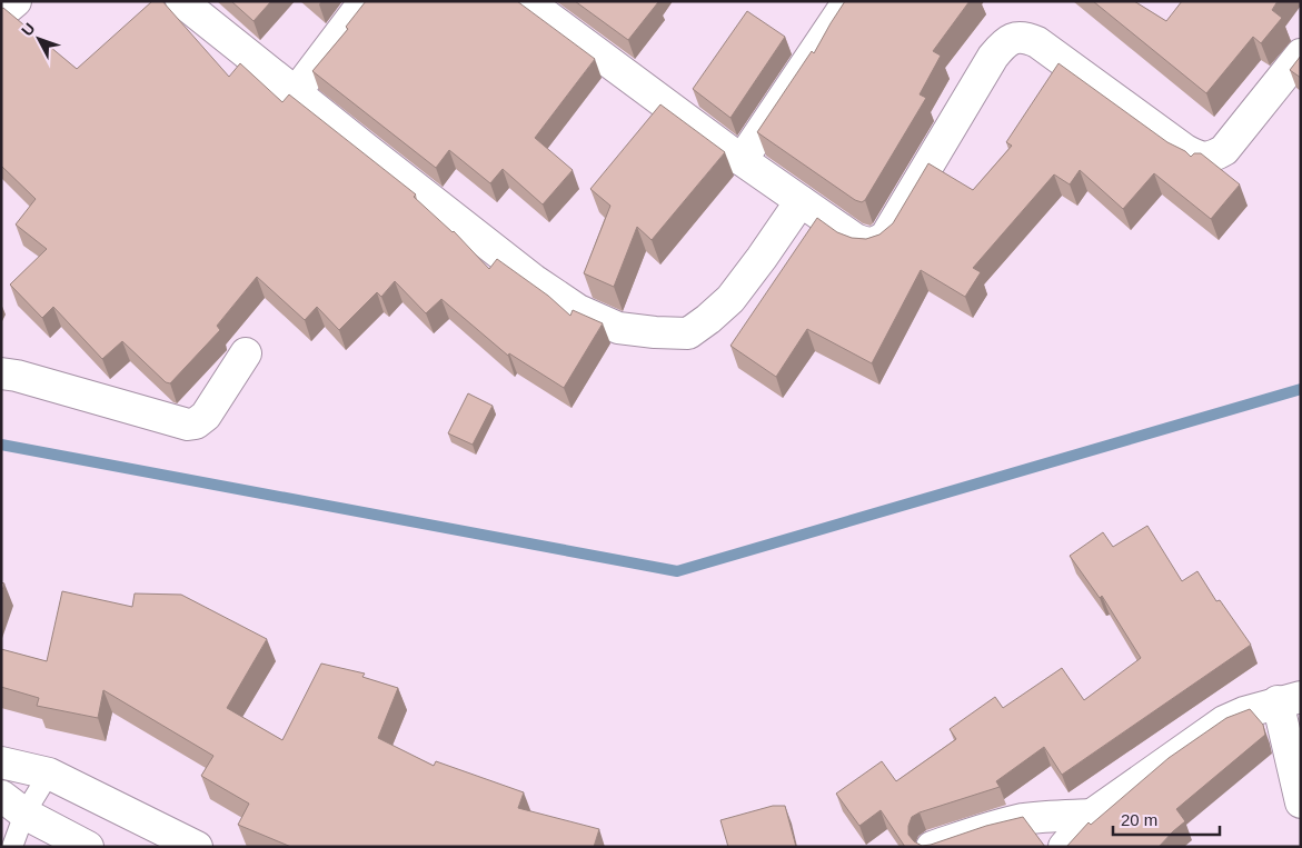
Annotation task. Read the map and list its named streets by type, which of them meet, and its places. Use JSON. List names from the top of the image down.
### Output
{
  "scale_bar": "20 m",
  "north": "top left"
}
